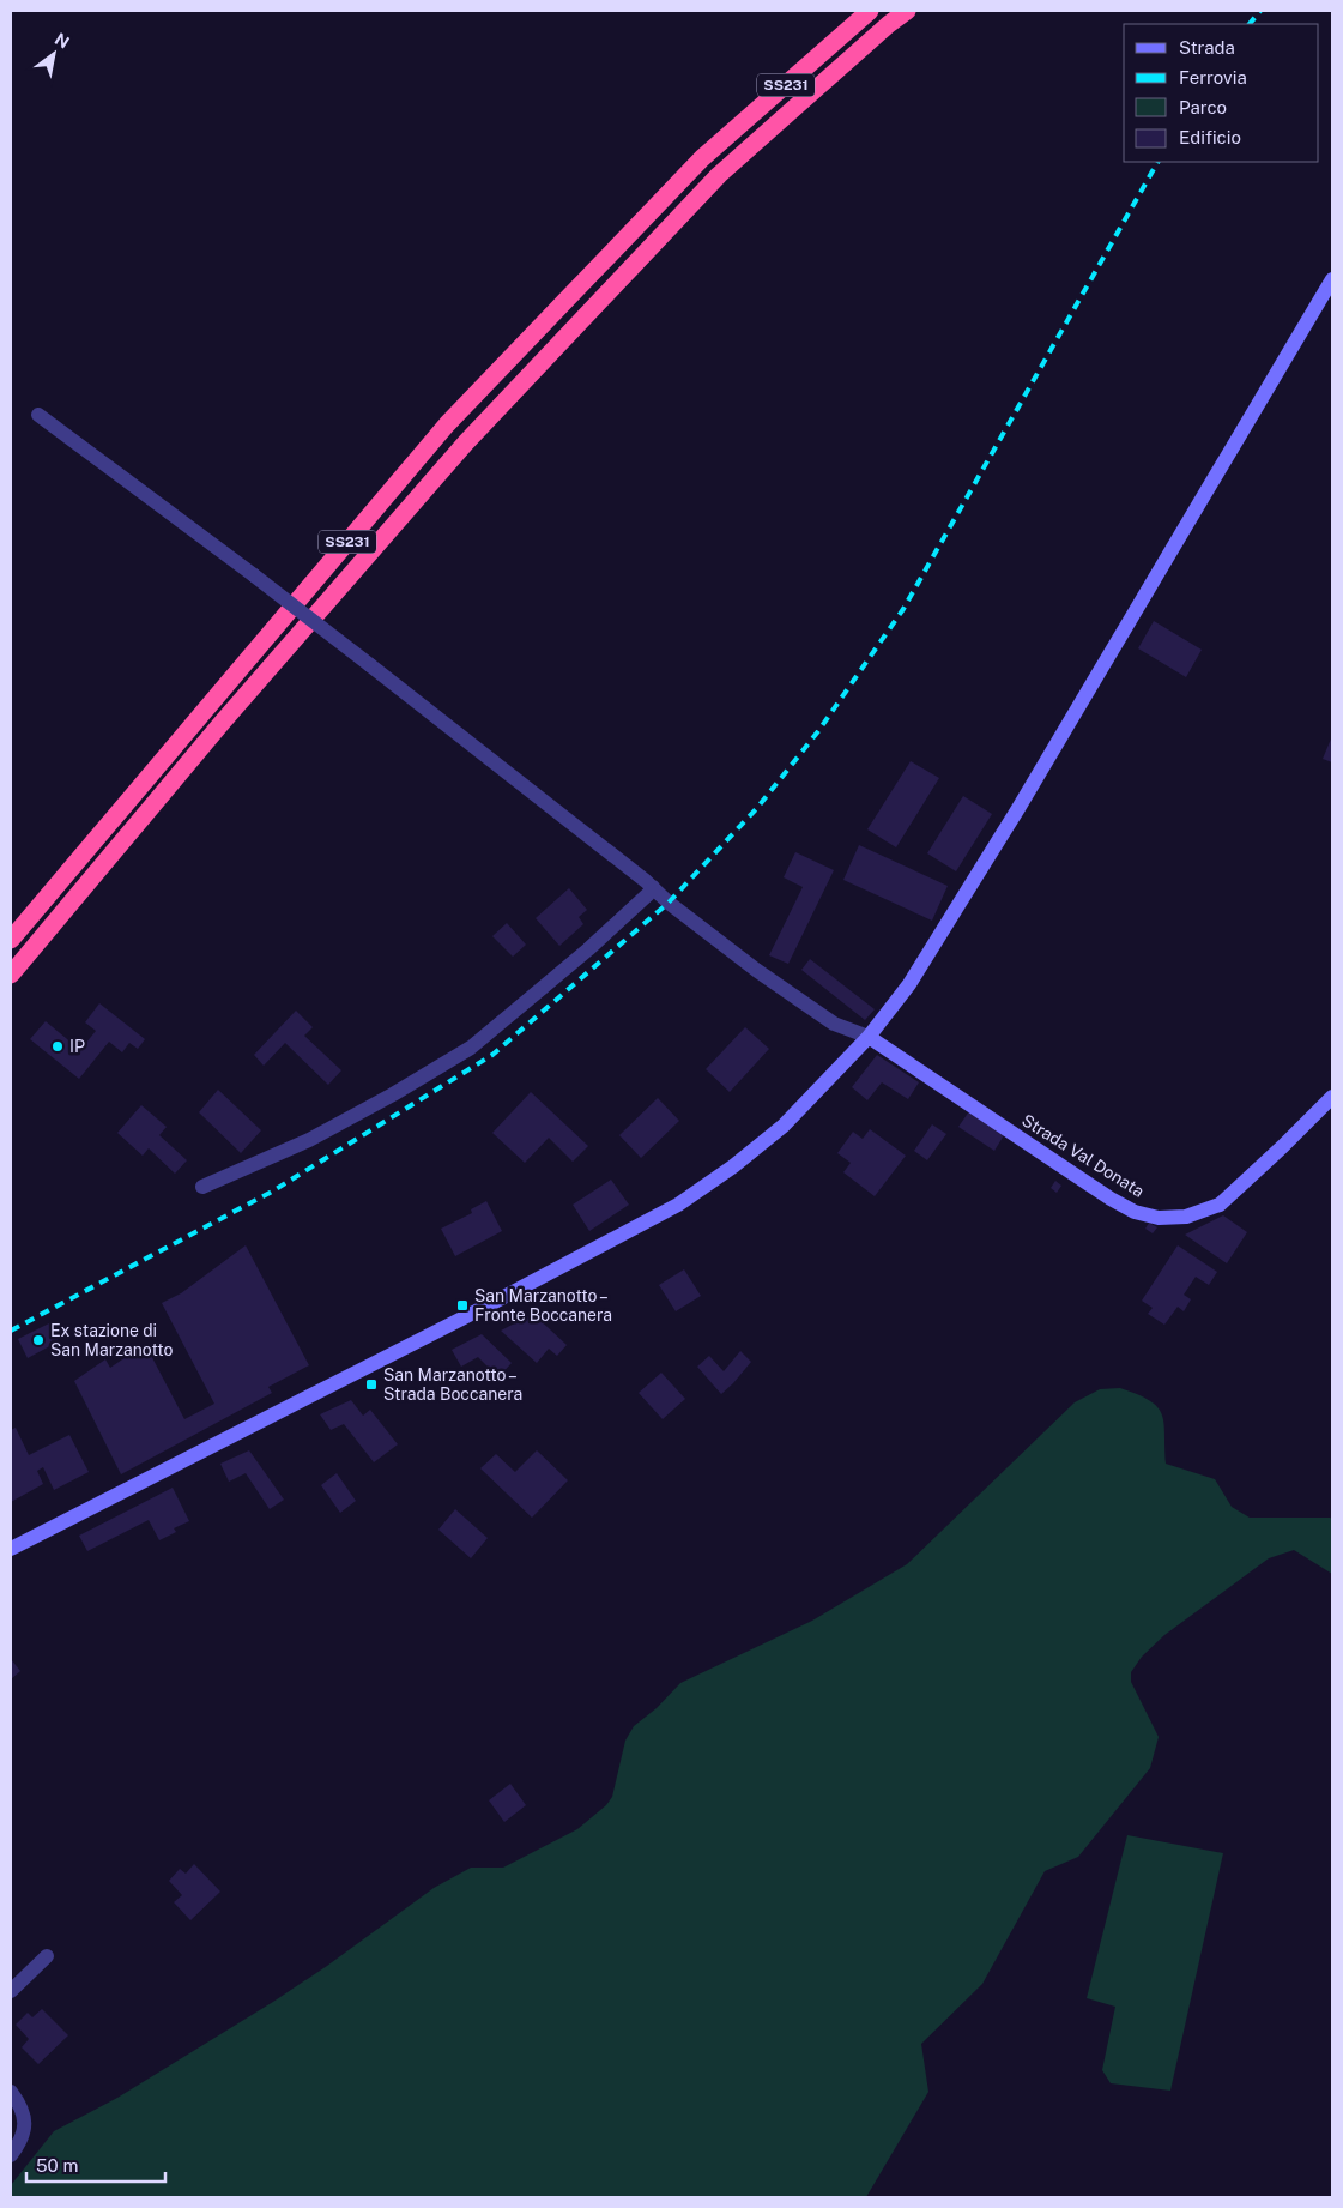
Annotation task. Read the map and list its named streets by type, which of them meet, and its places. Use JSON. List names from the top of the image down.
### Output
{
  "streets": {
    "highway": ["SS231"],
    "main road": ["Strada Val Donata"]
  },
  "places": {
    "other": ["IP", "Ex stazione di San Marzanotto"],
    "transit": ["San Marzanotto – Fronte Boccanera", "San Marzanotto – Strada Boccanera"]
  },
  "legend": [
    "Strada",
    "Ferrovia",
    "Parco",
    "Edificio"
  ],
  "scale_bar": "50 m",
  "north": "top right"
}
